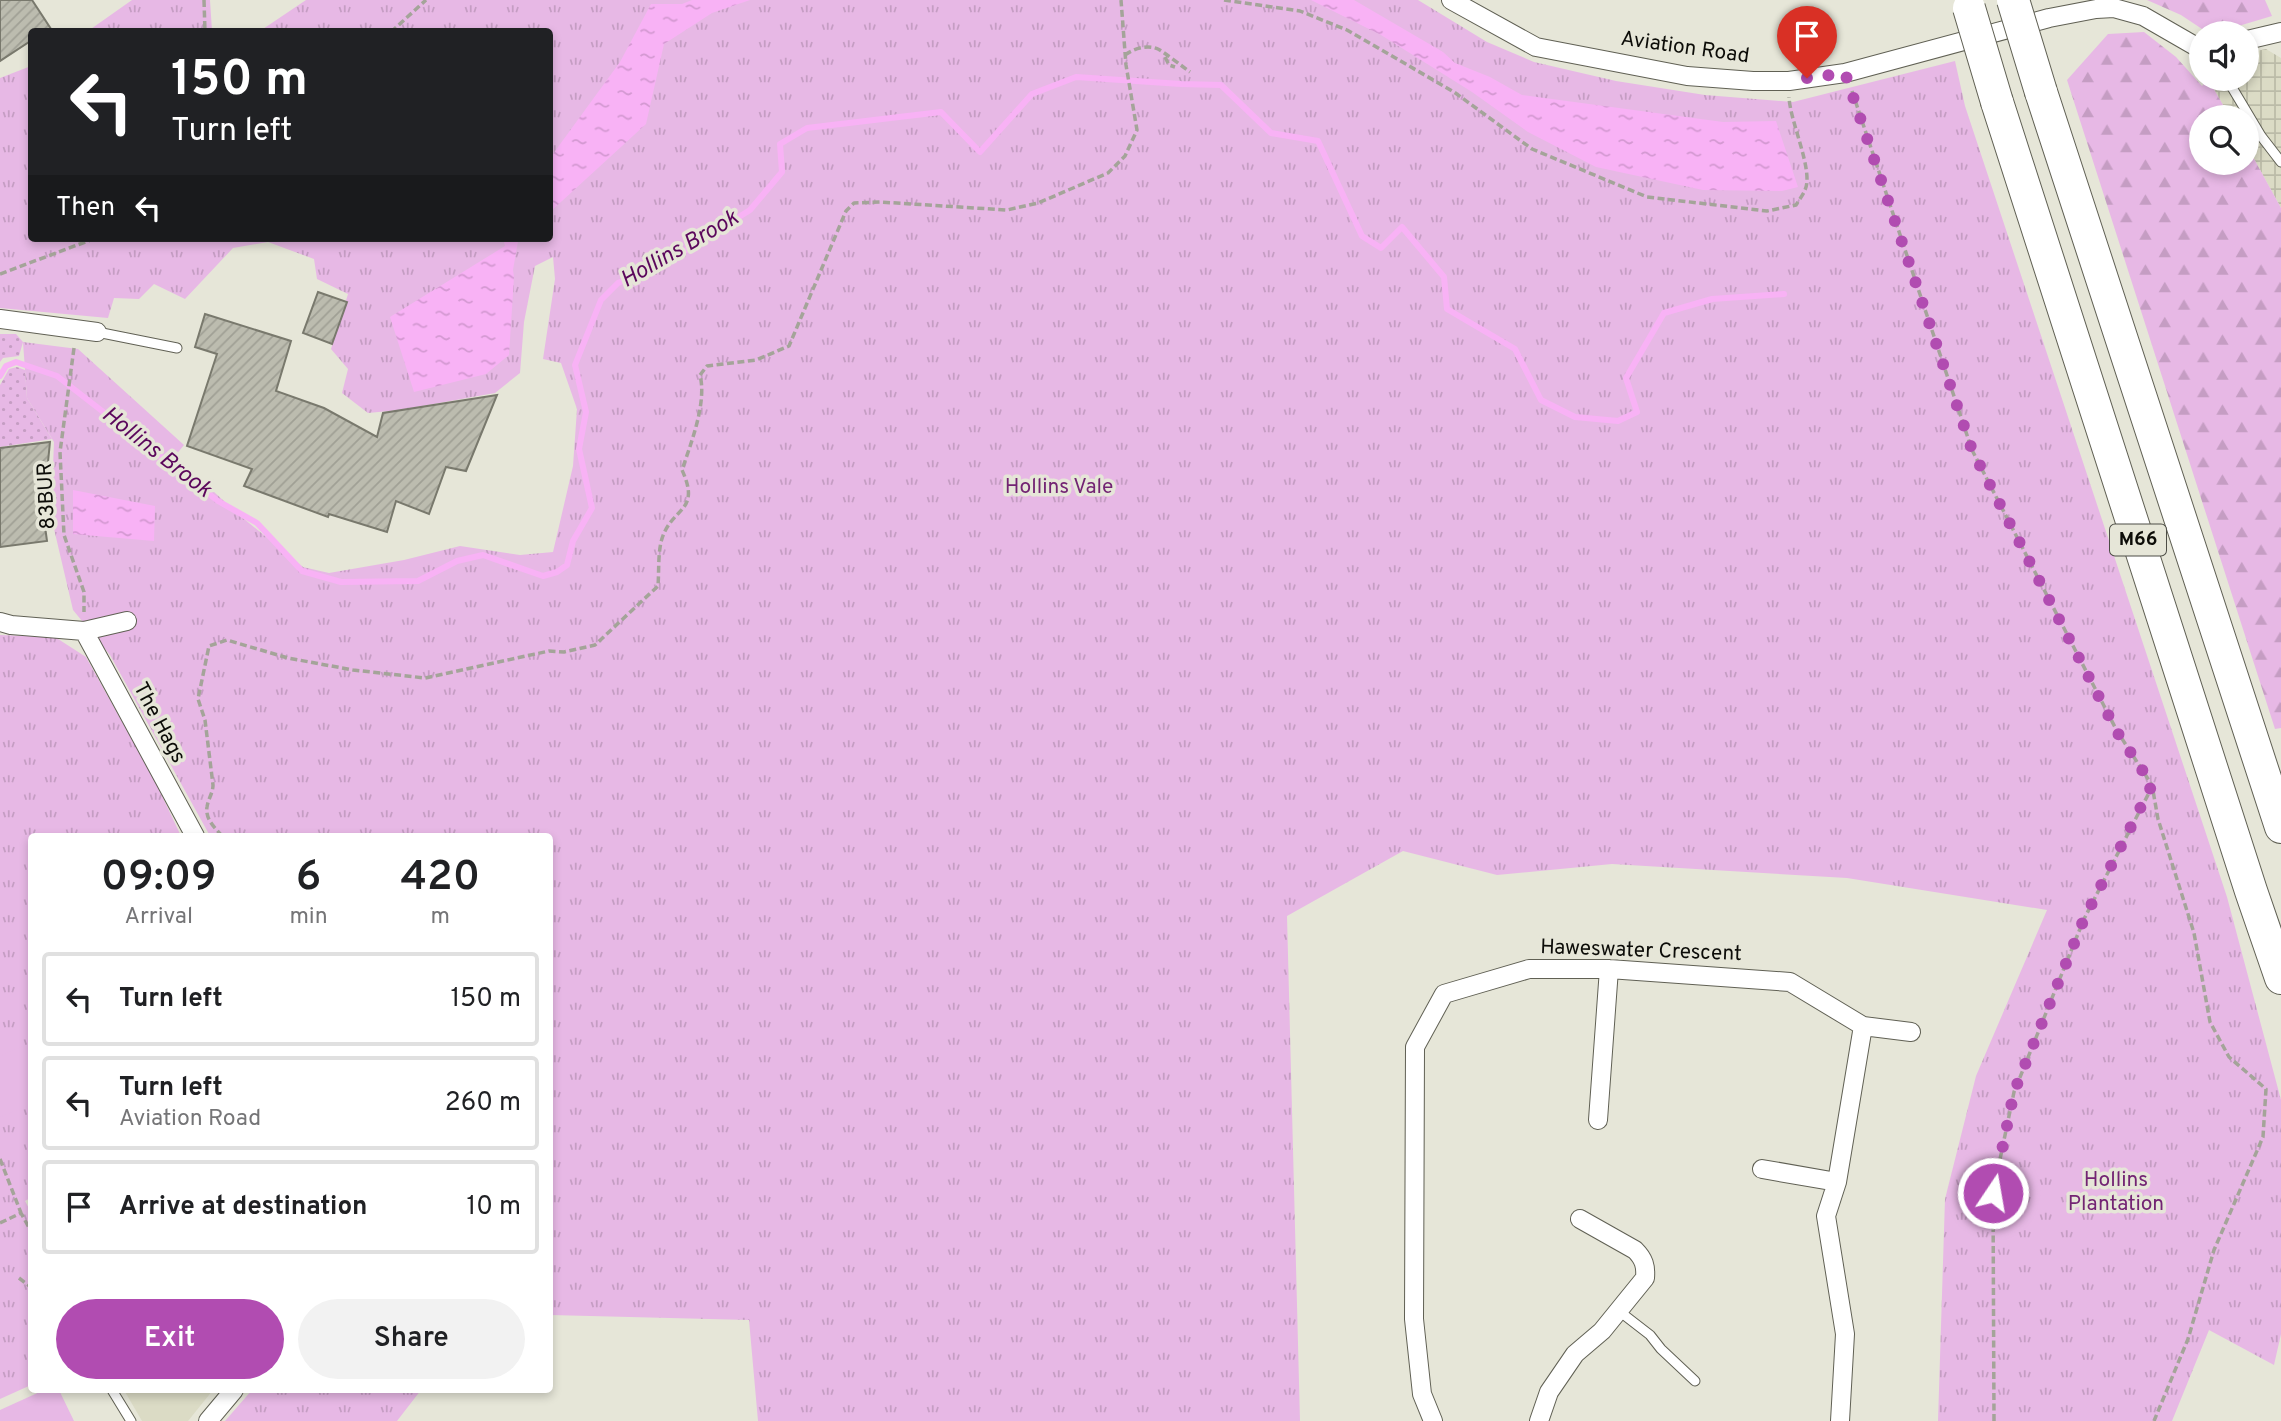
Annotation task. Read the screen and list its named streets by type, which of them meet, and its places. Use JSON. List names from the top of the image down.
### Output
{
  "streets": {
    "highway": ["M66"],
    "street": ["Aviation Road", "The Hags", "Haweswater Crescent"],
    "path": ["83BUR"]
  },
  "crossings": [
    ["83BUR", "The Hags"]
  ],
  "water": ["Hollins Brook"],
  "parks": ["Hollins Vale", "Hollins Plantation"],
  "page": {
    "turn": ["150 m", "Turn left"],
    "then": "Then",
    "eta": [
      "09:09",
      "Arrival",
      "6",
      "min",
      "420",
      "m"
    ],
    "list": [
      {
        "name": "Turn left",
        "value": "150 m"
      },
      {
        "name": "Turn left",
        "note": "Aviation Road",
        "value": "260 m"
      },
      {
        "name": "Arrive at destination",
        "value": "10 m"
      }
    ],
    "buttons": ["Exit", "Share"]
  }
}
